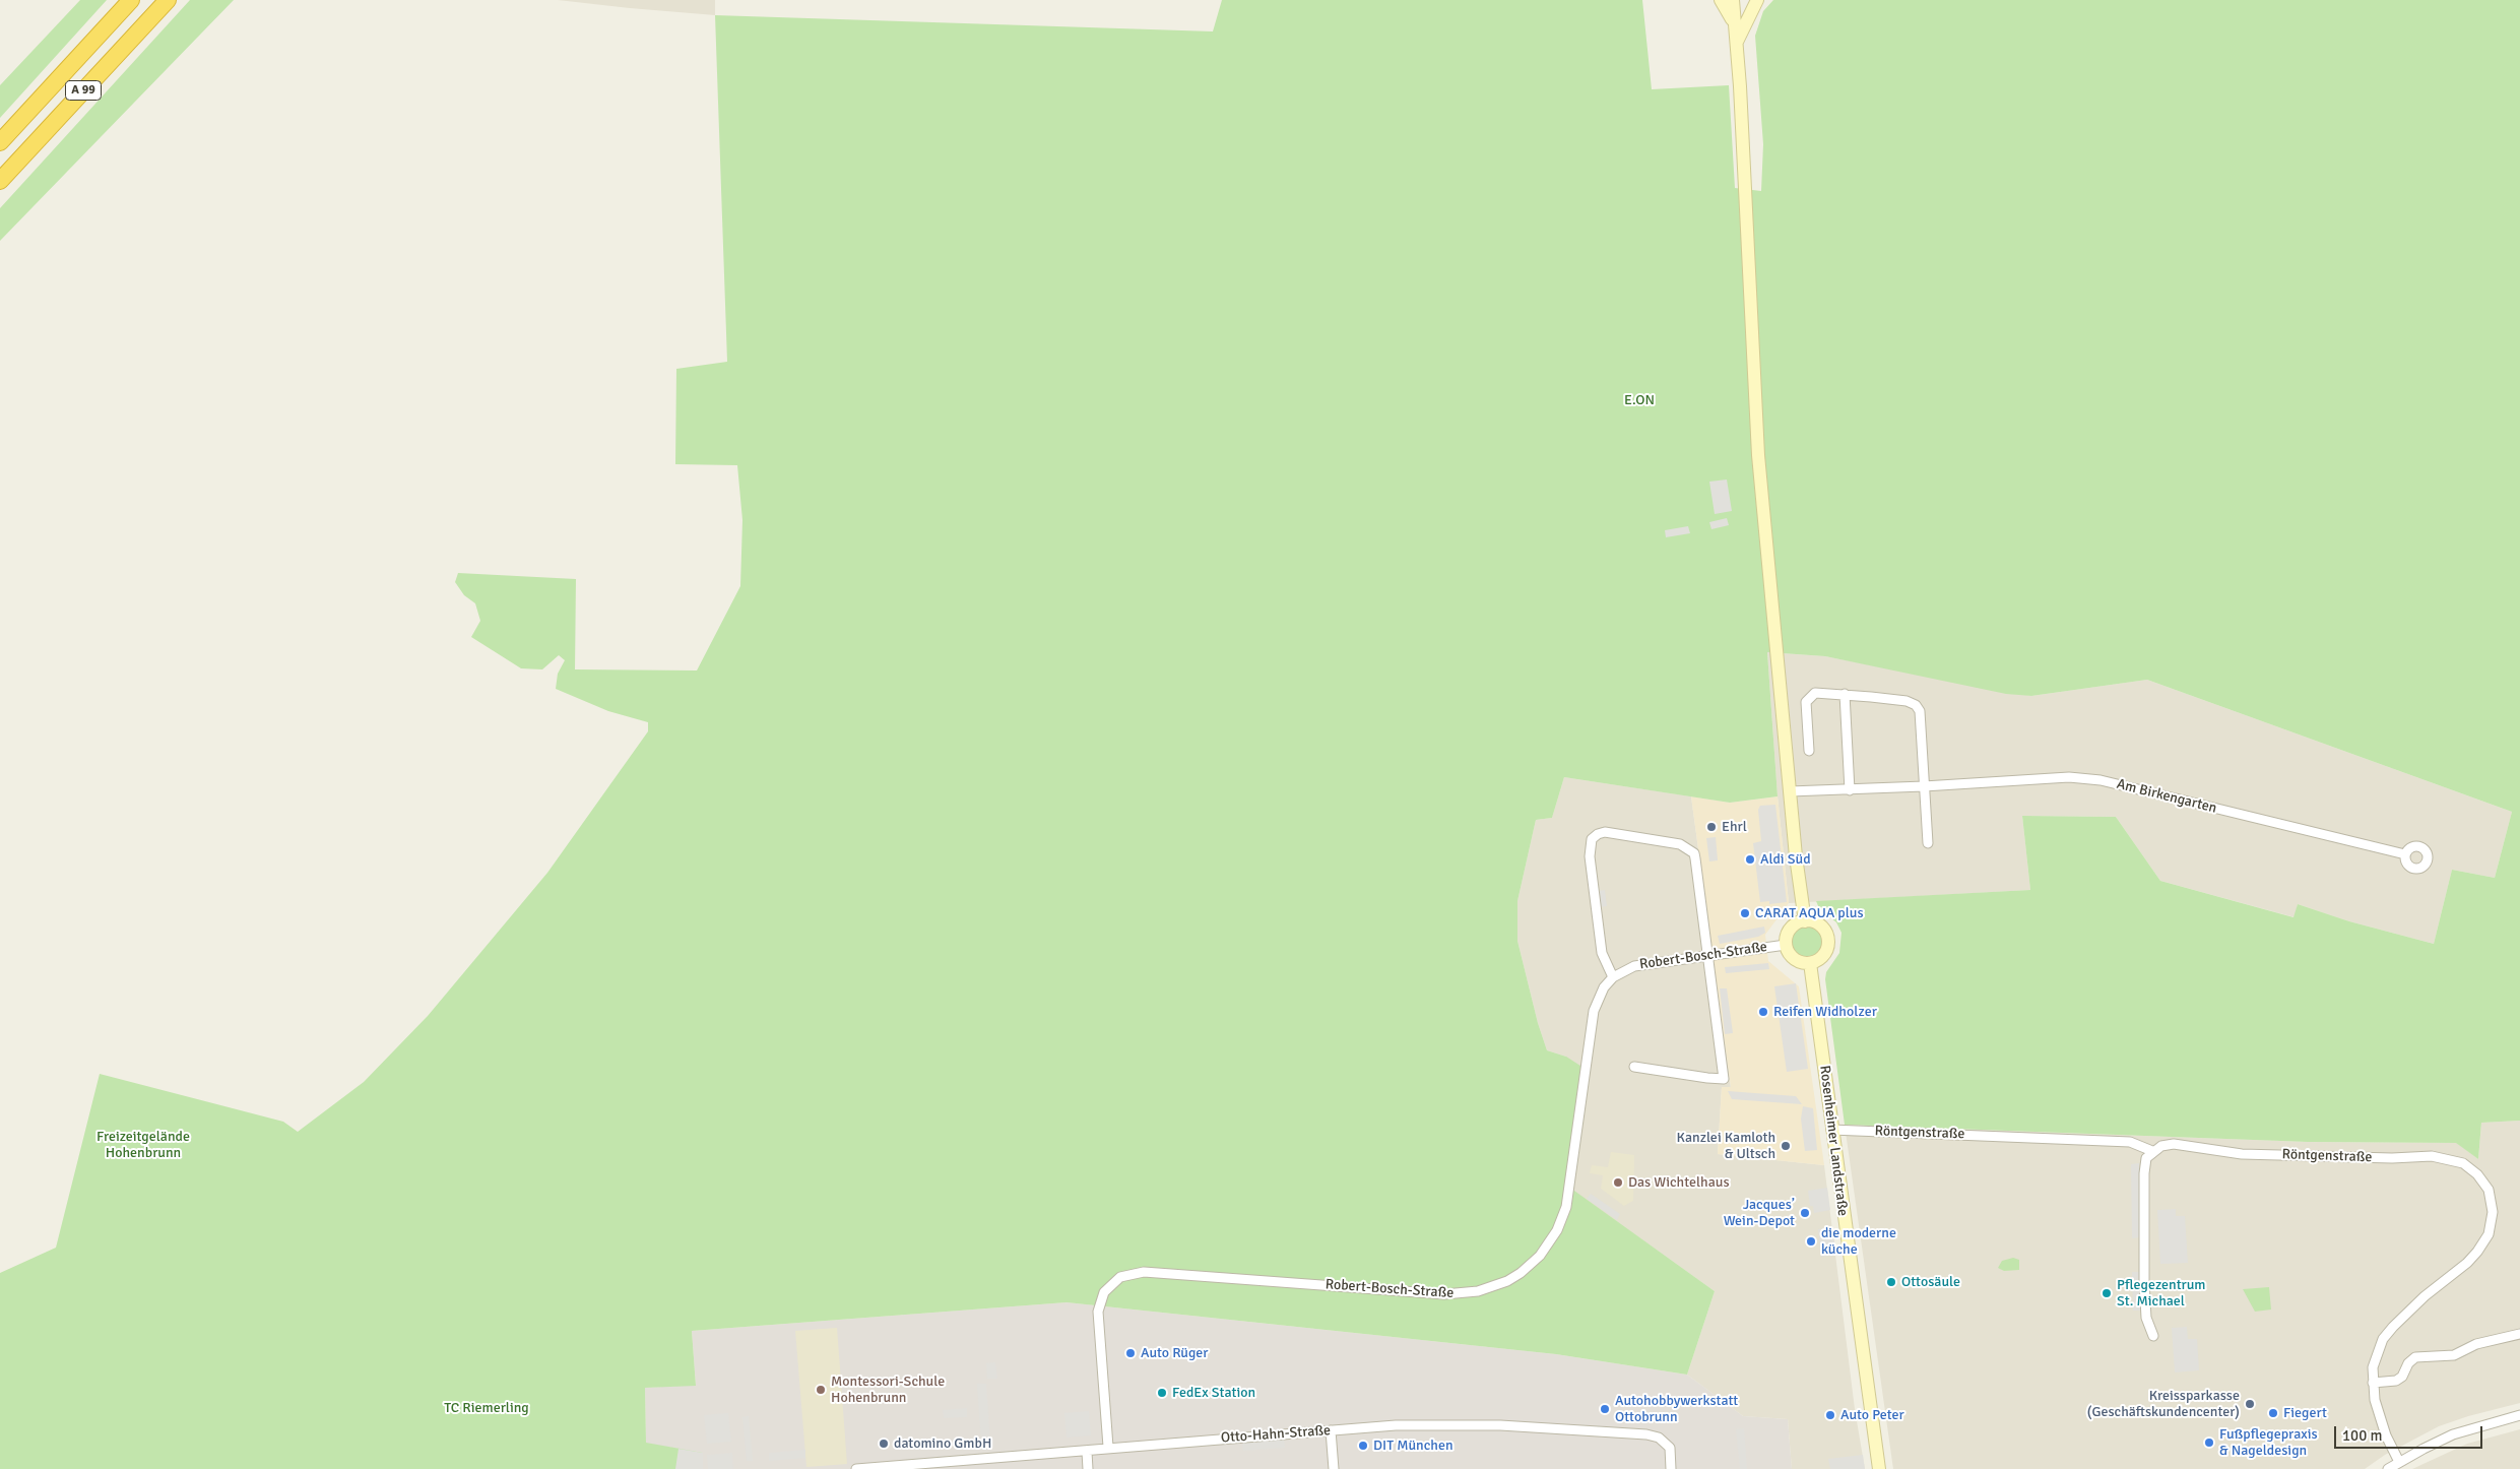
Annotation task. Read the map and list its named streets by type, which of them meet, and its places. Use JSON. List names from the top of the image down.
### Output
{
  "streets": {
    "highway": ["A 99"],
    "main road": ["Rosenheimer Landstraße"],
    "street": [
      "Am Birkengarten",
      "Robert-Bosch-Straße",
      "Röntgenstraße",
      "Otto-Hahn-Straße"
    ]
  },
  "crossings": [
    ["Robert-Bosch-Straße", "Rosenheimer Landstraße"],
    ["Robert-Bosch-Straße", "Otto-Hahn-Straße"],
    ["Röntgenstraße", "Rosenheimer Landstraße"]
  ],
  "parks": ["E.ON", "Freizeitgelände Hohenbrunn", "TC Riemerling"],
  "places": [
    "Ehrl",
    "Aldi Süd",
    "CARAT AQUA plus",
    "Reifen Widholzer",
    "Kanzlei Kamloth & Ultsch",
    "Das Wichtelhaus",
    "Jacques’ Wein-Depot",
    "die moderne küche",
    "Ottosäule",
    "Pflegezentrum St. Michael",
    "Auto Rüger",
    "Montessori-Schule Hohenbrunn",
    "FedEx Station",
    "Kreissparkasse (Geschäftskundencenter)",
    "Autohobbywerkstatt Ottobrunn",
    "Fiegert",
    "Auto Peter",
    "Fußpflegepraxis & Nageldesign",
    "datomino GmbH",
    "DIT München"
  ],
  "scale_bar": "100 m"
}
